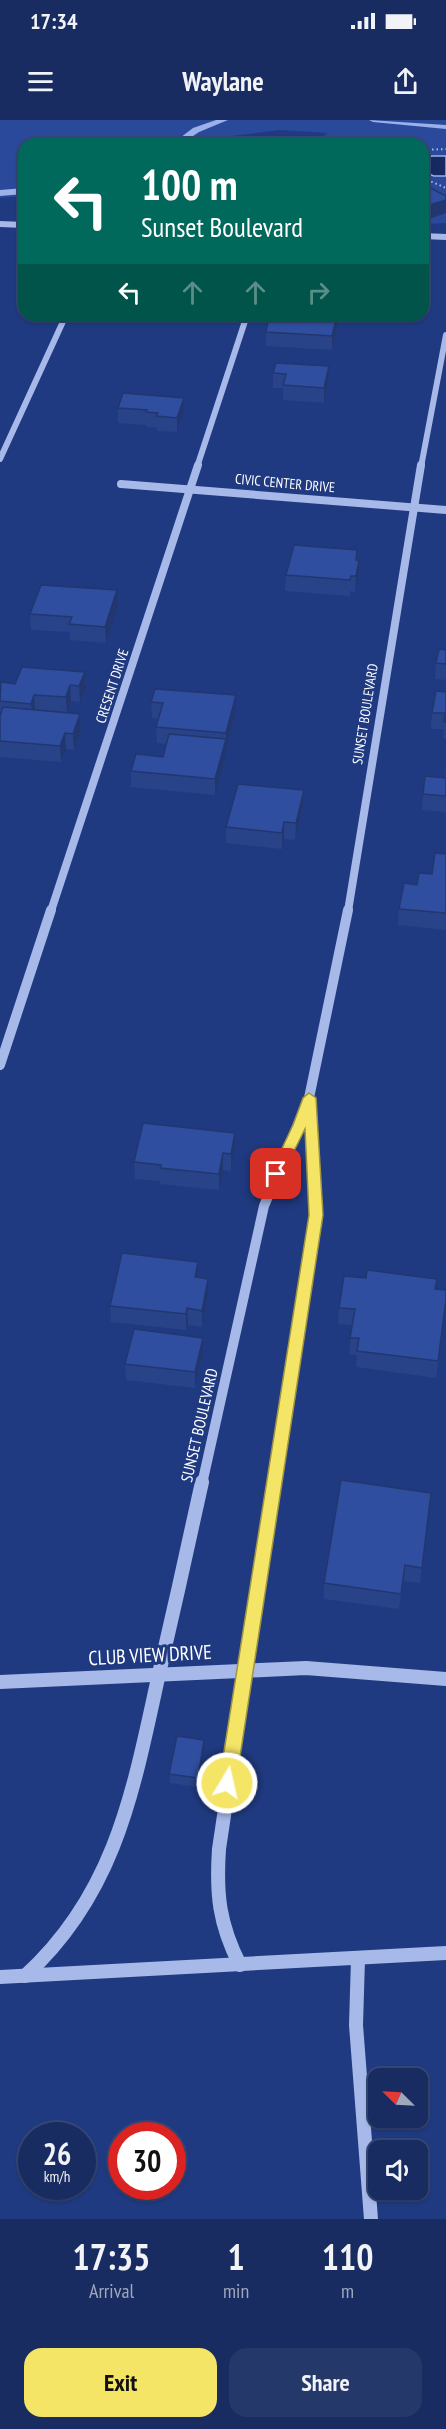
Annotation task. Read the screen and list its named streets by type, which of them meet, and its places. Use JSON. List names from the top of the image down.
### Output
{
  "streets": {
    "street": [
      "CIVIC CENTER DRIVE",
      "CRESENT DRIVE",
      "SUNSET BOULEVARD",
      "CLUB VIEW DRIVE"
    ]
  },
  "crossings": [
    ["CIVIC CENTER DRIVE", "CRESENT DRIVE"],
    ["CIVIC CENTER DRIVE", "SUNSET BOULEVARD"],
    ["SUNSET BOULEVARD", "CLUB VIEW DRIVE"]
  ],
  "north": "top left",
  "page": {
    "status": "17:34",
    "header": "Waylane",
    "turn": ["100 m", "Sunset Boulevard"],
    "speed": "26 km/h",
    "limit": "30",
    "eta": [
      "17:35",
      "Arrival",
      "1",
      "min",
      "110",
      "m"
    ],
    "buttons": ["Exit", "Share"]
  }
}
